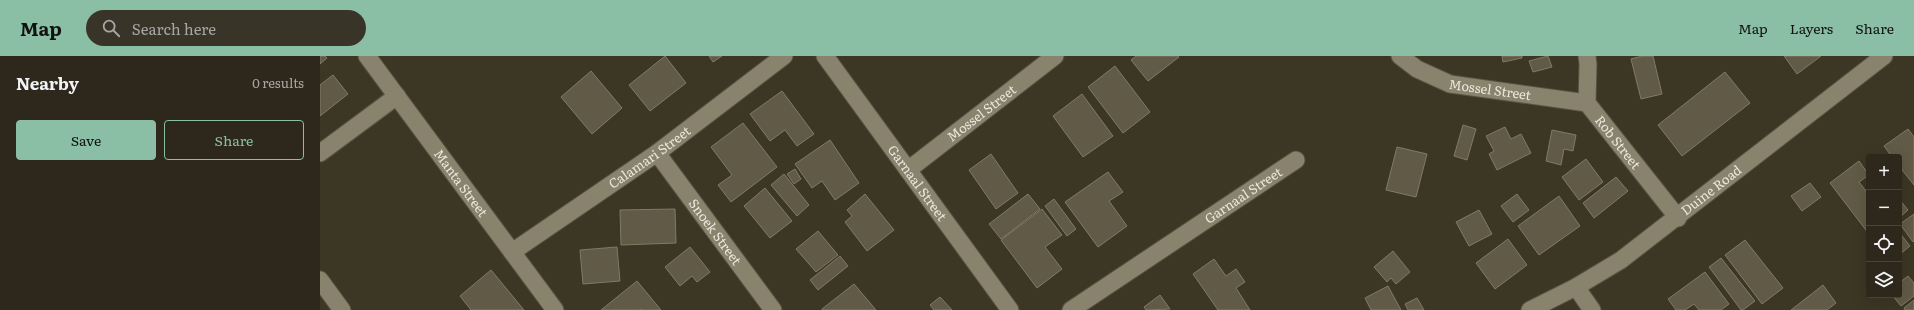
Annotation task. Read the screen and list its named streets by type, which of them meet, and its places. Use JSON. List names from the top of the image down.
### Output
{
  "streets": {
    "street": [
      "Mossel Street",
      "Rob Street",
      "Calamari Street",
      "Manta Street",
      "Garnaal Street",
      "Duine Road",
      "Snoek Street"
    ]
  },
  "crossings": [
    ["Mossel Street", "Rob Street"],
    ["Mossel Street", "Garnaal Street"],
    ["Rob Street", "Duine Road"],
    ["Calamari Street", "Manta Street"],
    ["Calamari Street", "Snoek Street"]
  ],
  "page": {
    "header": "Map",
    "search": "Search here",
    "nav": ["Map", "Layers", "Share"],
    "heading": ["Nearby", "0 results"],
    "buttons": ["Save", "Share"],
    "map_buttons": ["+", "−"]
  }
}
